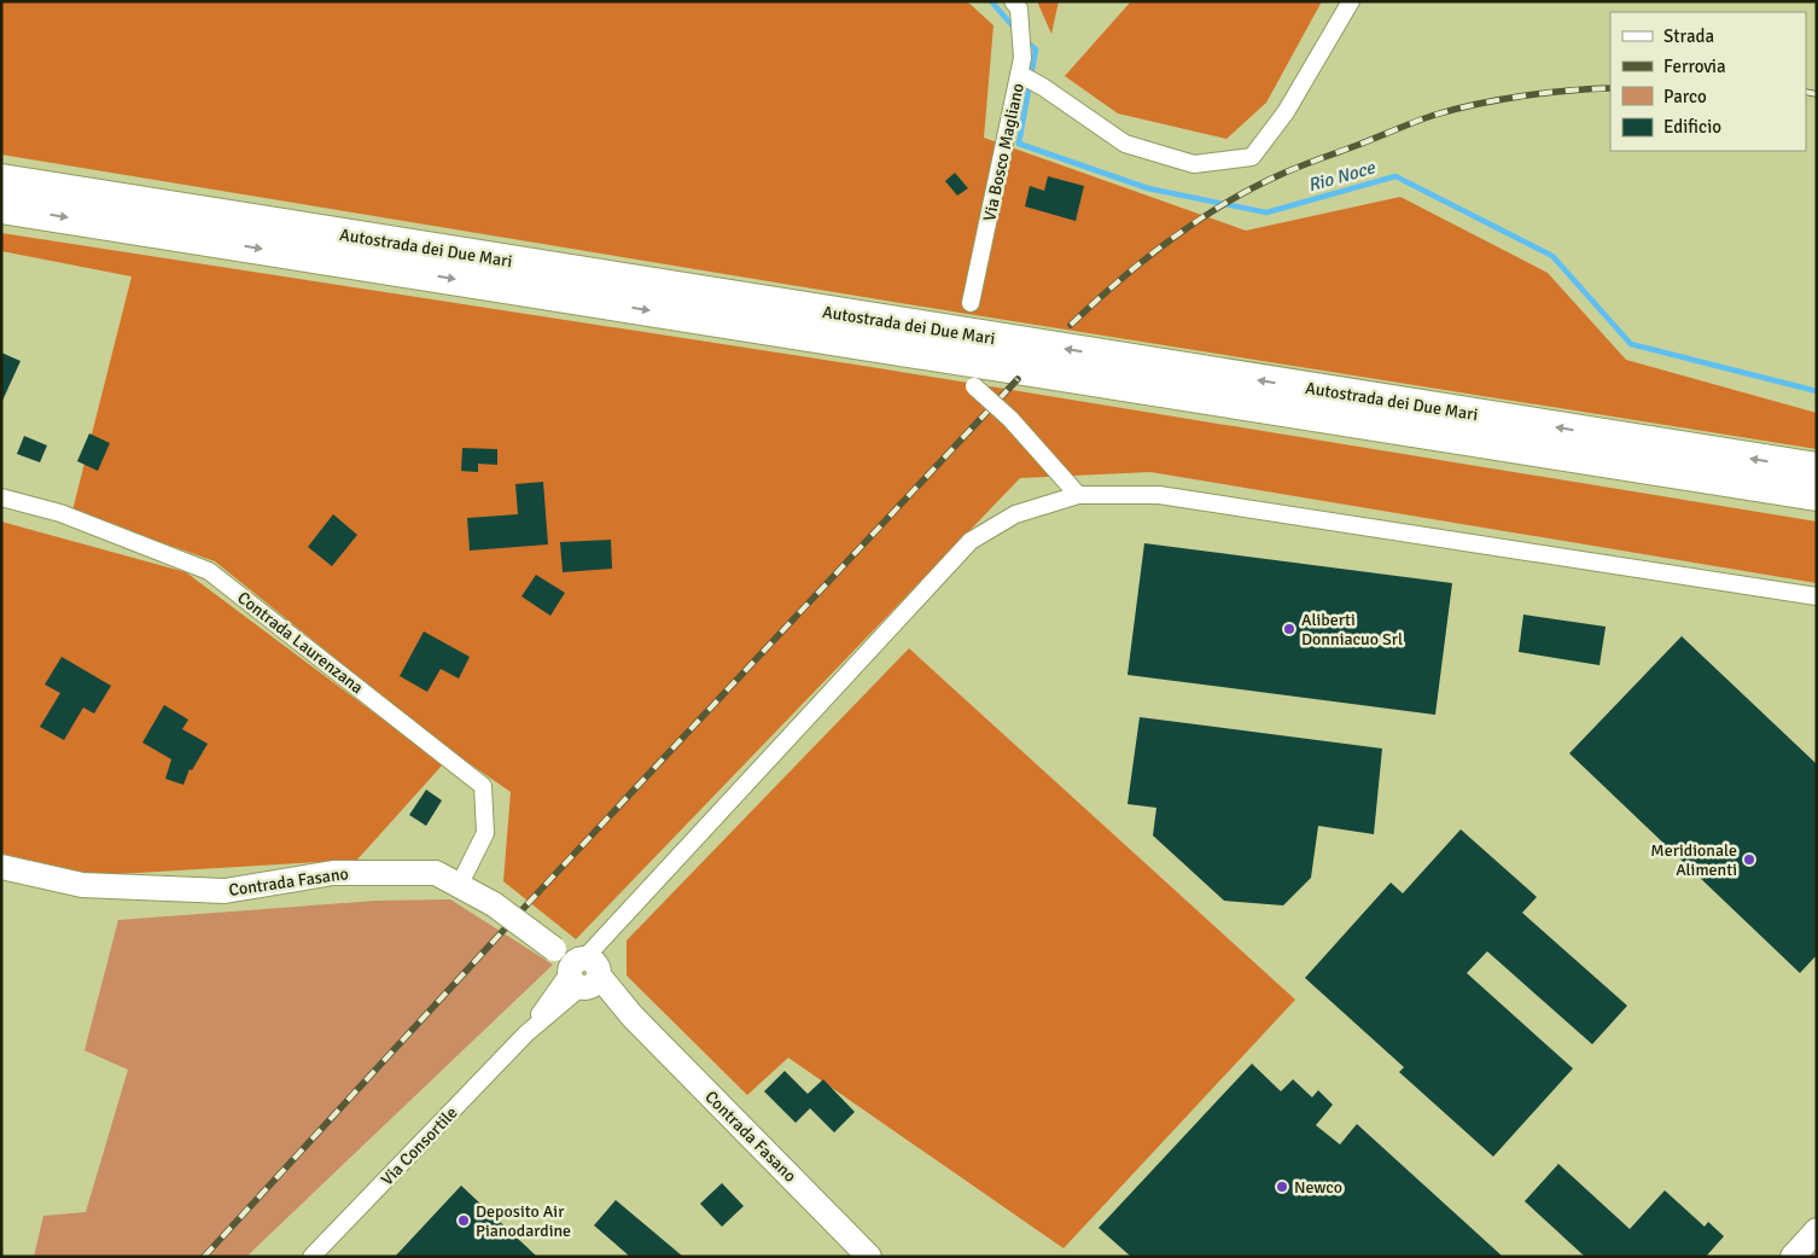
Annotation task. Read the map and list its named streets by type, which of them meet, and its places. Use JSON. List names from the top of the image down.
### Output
{
  "streets": {
    "highway": ["Autostrada dei Due Mari"],
    "main road": ["Contrada Fasano"],
    "street": ["Via Bosco Magliano", "Contrada Laurenzana", "Via Consortile"]
  },
  "crossings": [
    ["Contrada Laurenzana", "Contrada Fasano"],
    ["Contrada Fasano", "Via Consortile"]
  ],
  "water": ["Rio Noce"],
  "places": [
    "Aliberti Donniacuo Srl",
    "Meridionale Alimenti",
    "Newco",
    "Deposito Air Pianodardine"
  ],
  "legend": [
    "Strada",
    "Ferrovia",
    "Parco",
    "Edificio"
  ]
}
